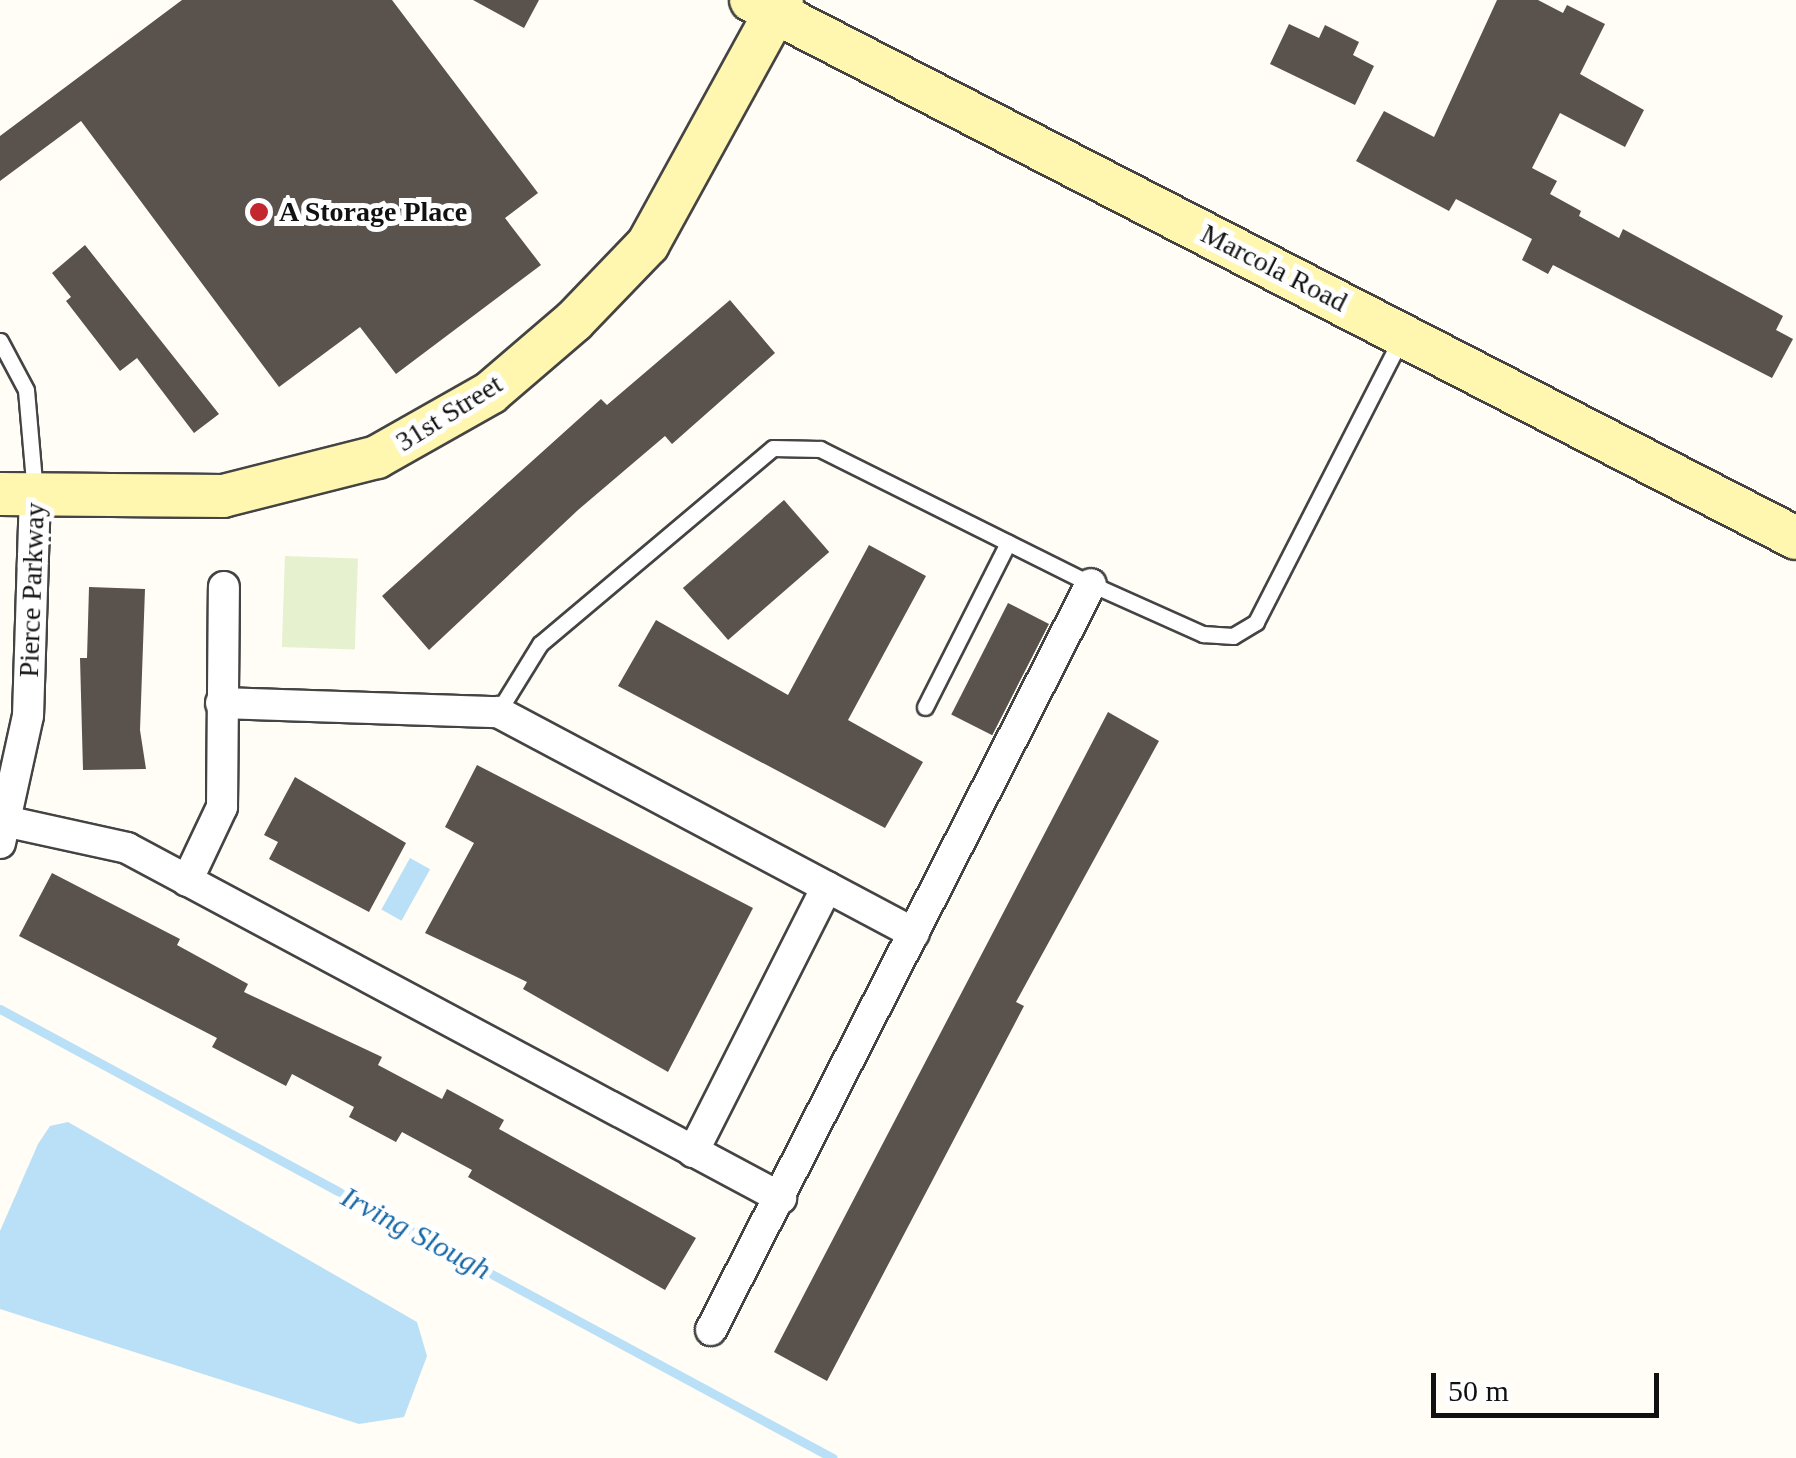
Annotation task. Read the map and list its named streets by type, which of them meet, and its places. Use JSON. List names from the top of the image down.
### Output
{
  "streets": {
    "main road": ["Marcola Road", "31st Street"],
    "street": ["Pierce Parkway"]
  },
  "crossings": [
    ["Marcola Road", "31st Street"],
    ["31st Street", "Pierce Parkway"]
  ],
  "water": ["Irving Slough"],
  "places": ["A Storage Place"],
  "scale_bar": "50 m"
}
